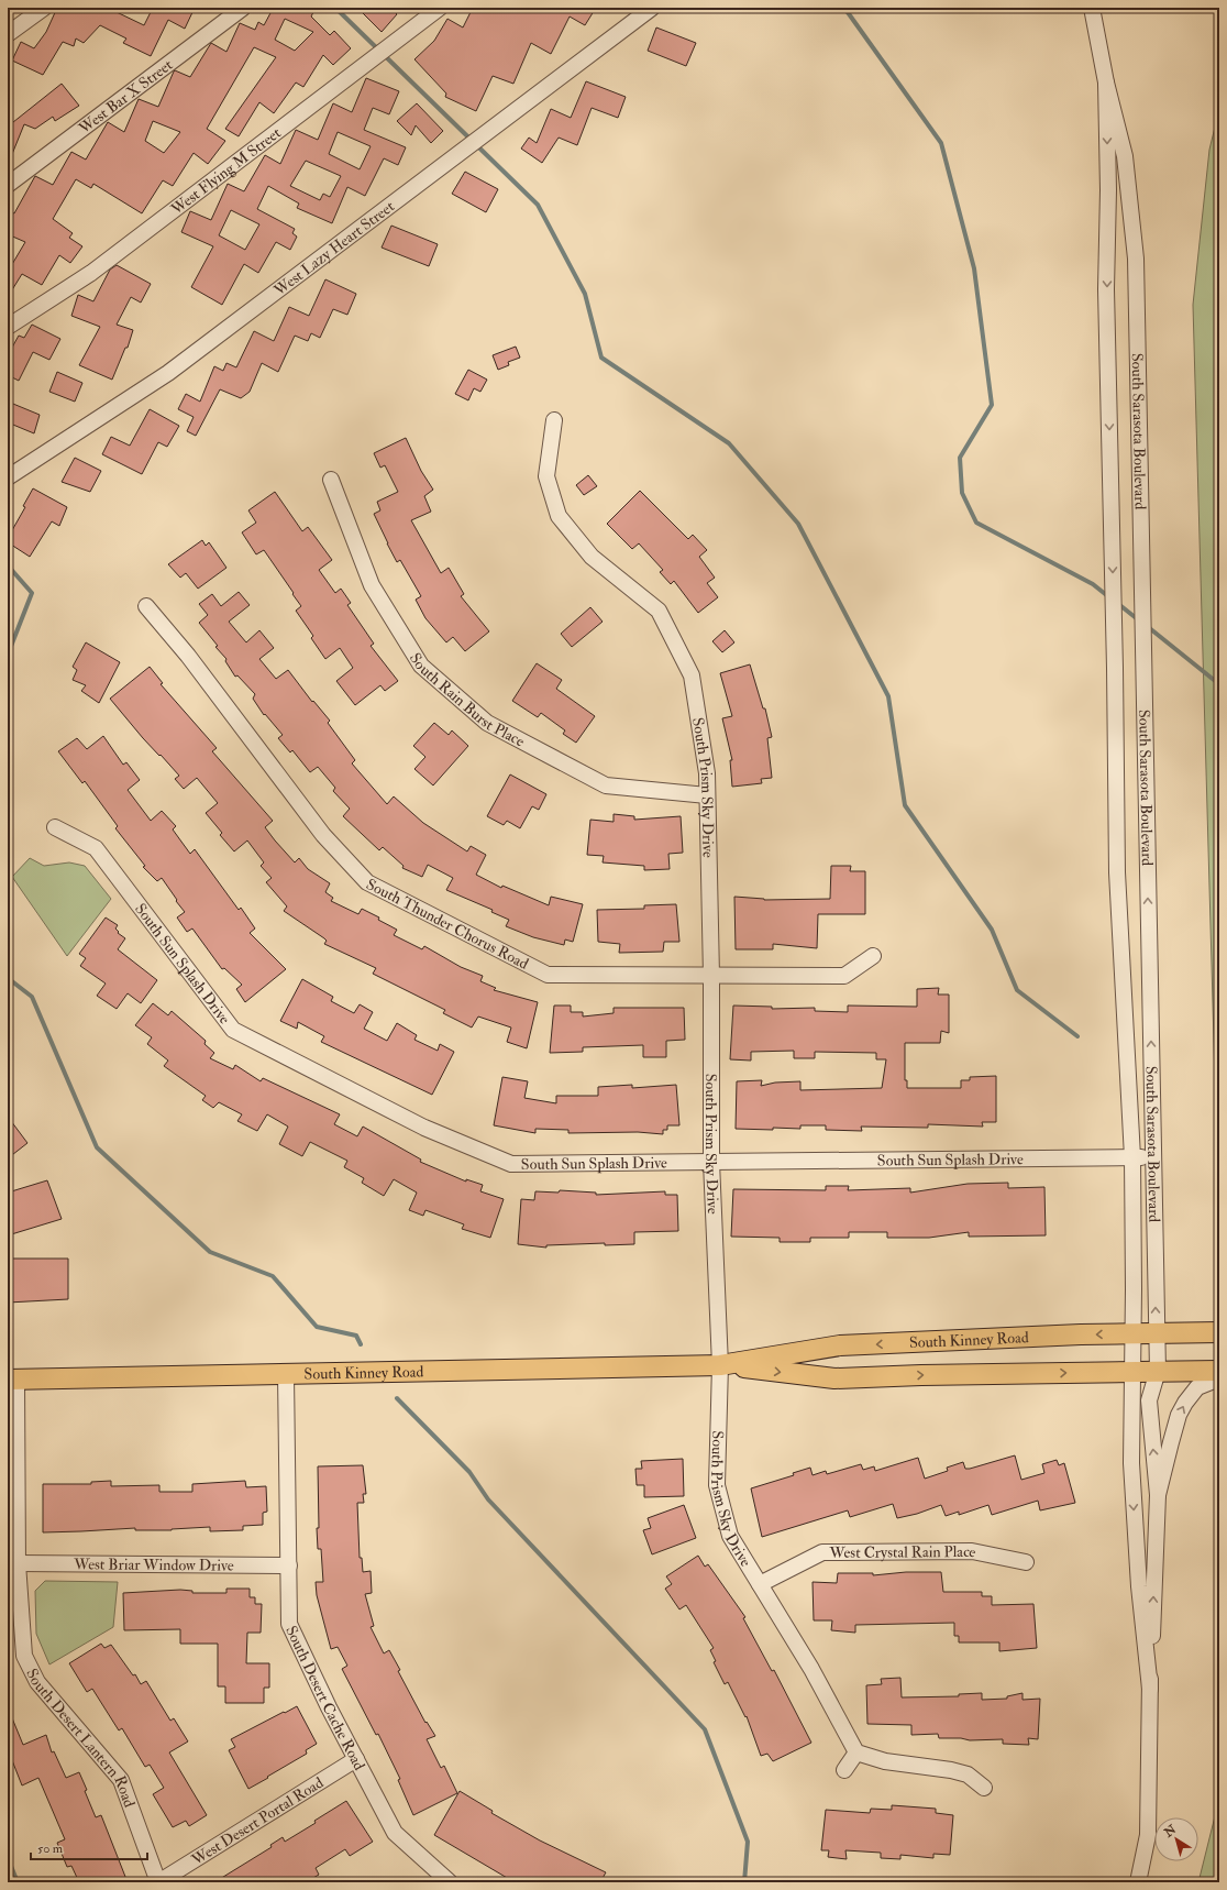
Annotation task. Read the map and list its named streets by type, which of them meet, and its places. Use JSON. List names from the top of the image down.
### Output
{
  "streets": {
    "main road": ["South Kinney Road"],
    "street": [
      "West Bar X Street",
      "West Flying M Street",
      "West Lazy Heart Street",
      "South Sarasota Boulevard",
      "South Rain Burst Place",
      "South Prism Sky Drive",
      "South Thunder Chorus Road",
      "South Sun Splash Drive",
      "West Crystal Rain Place",
      "West Briar Window Drive",
      "South Desert Cache Road",
      "South Desert Lantern Road",
      "West Desert Portal Road"
    ]
  },
  "crossings": [
    ["South Sarasota Boulevard", "South Sun Splash Drive"],
    ["South Sarasota Boulevard", "South Kinney Road"],
    ["South Rain Burst Place", "South Prism Sky Drive"],
    ["South Prism Sky Drive", "South Thunder Chorus Road"],
    ["South Prism Sky Drive", "South Sun Splash Drive"],
    ["South Prism Sky Drive", "South Kinney Road"],
    ["South Prism Sky Drive", "West Crystal Rain Place"],
    ["South Kinney Road", "South Desert Cache Road"],
    ["South Kinney Road", "South Desert Lantern Road"],
    ["West Briar Window Drive", "South Desert Cache Road"],
    ["West Briar Window Drive", "South Desert Lantern Road"],
    ["South Desert Cache Road", "West Desert Portal Road"],
    ["South Desert Lantern Road", "West Desert Portal Road"]
  ],
  "scale_bar": "50 m",
  "north": "top left"
}
